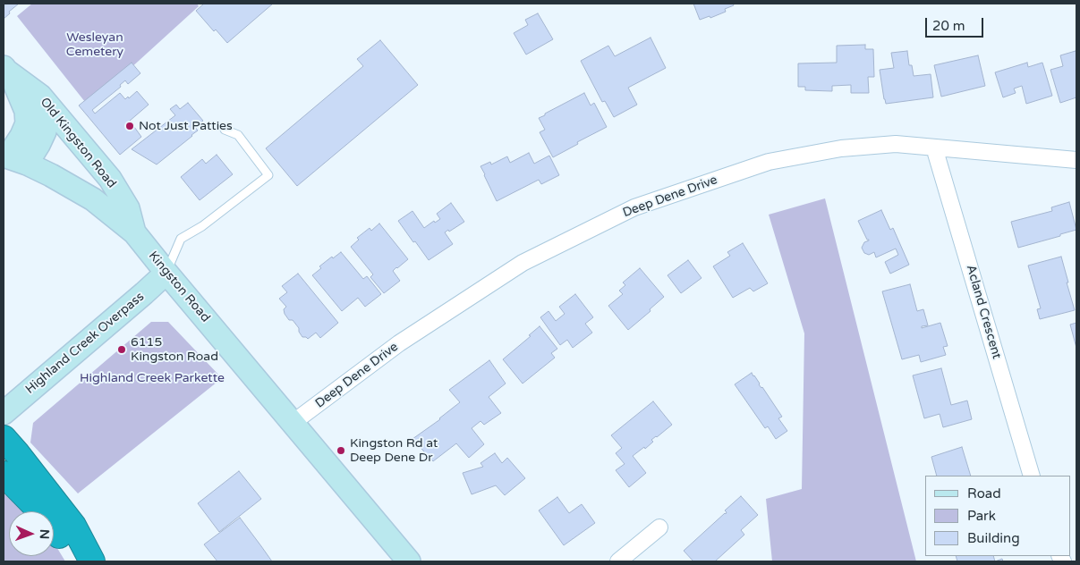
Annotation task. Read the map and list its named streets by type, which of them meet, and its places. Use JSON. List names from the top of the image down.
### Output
{
  "streets": {
    "street": [
      "Old Kingston Road",
      "Deep Dene Drive",
      "Kingston Road",
      "Acland Crescent",
      "Highland Creek Overpass"
    ]
  },
  "crossings": [
    ["Old Kingston Road", "Kingston Road"],
    ["Deep Dene Drive", "Kingston Road"],
    ["Deep Dene Drive", "Acland Crescent"],
    ["Kingston Road", "Highland Creek Overpass"]
  ],
  "parks": ["Wesleyan Cemetery", "Highland Creek Parkette"],
  "places": ["Not Just Patties", "6115 Kingston Road", "Kingston Rd at Deep Dene Dr"],
  "legend": ["Road", "Park", "Building"],
  "scale_bar": "20 m",
  "north": "right"
}
